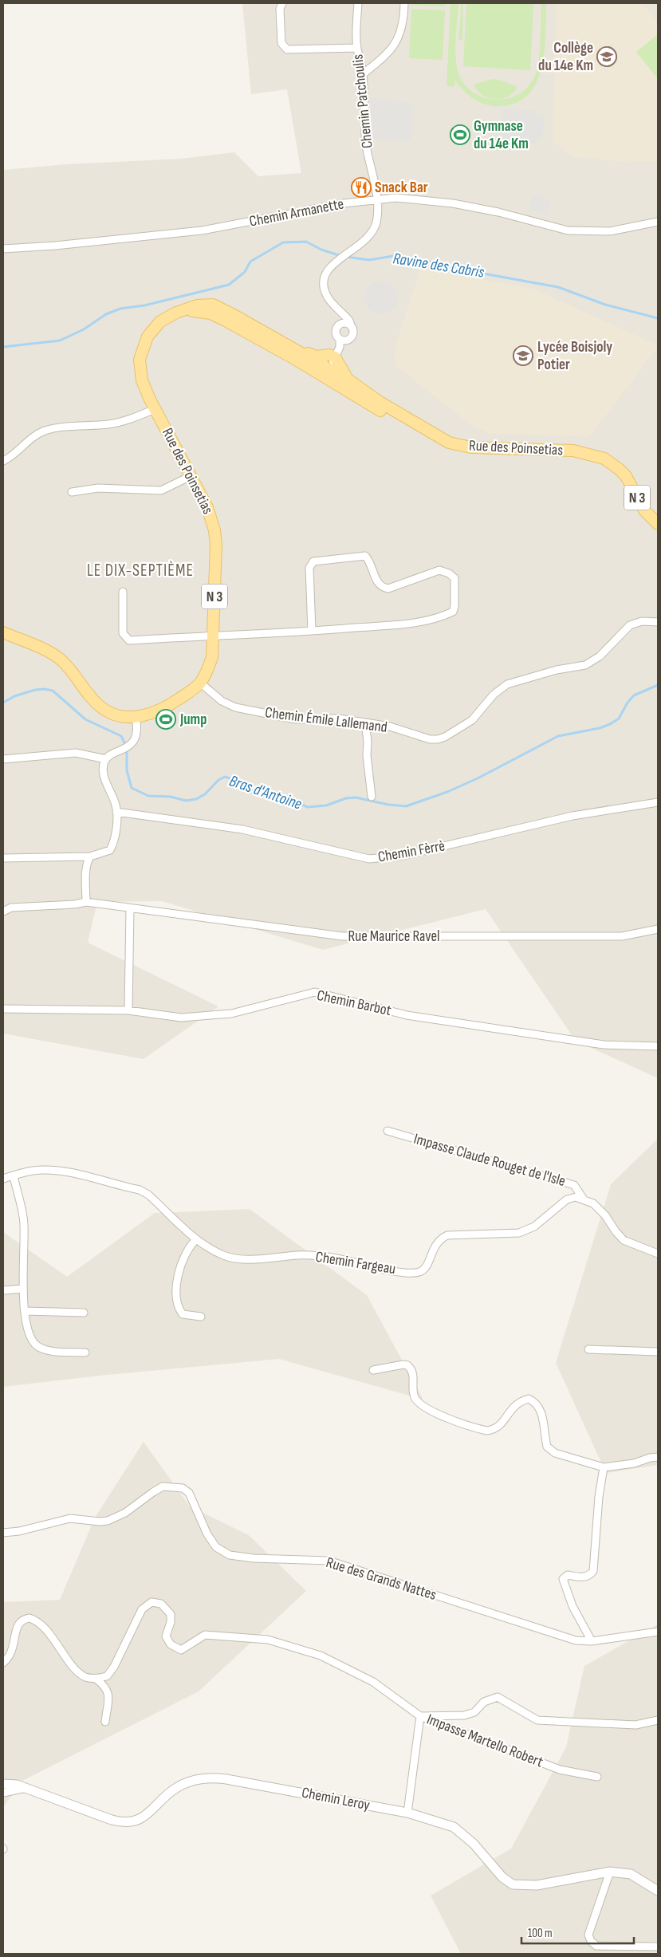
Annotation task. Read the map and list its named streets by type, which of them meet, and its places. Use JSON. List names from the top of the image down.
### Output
{
  "streets": {
    "main road": ["Rue des Poinsetias", "N 3"],
    "street": [
      "Chemin Patchoulis",
      "Chemin Armanette",
      "Chemin Émile Lallemand",
      "Chemin Fèrrè",
      "Rue Maurice Ravel",
      "Chemin Barbot",
      "Impasse Claude Rouget de l'Isle",
      "Chemin Fargeau",
      "Rue des Grands Nattes",
      "Impasse Martello Robert",
      "Chemin Leroy"
    ]
  },
  "crossings": [
    ["Chemin Patchoulis", "Chemin Armanette"],
    ["Rue des Poinsetias", "Chemin Émile Lallemand"],
    ["Impasse Claude Rouget de l'Isle", "Chemin Fargeau"],
    ["Impasse Martello Robert", "Chemin Leroy"]
  ],
  "districts": ["LE DIX-SEPTIÈME"],
  "water": ["Ravine des Cabris", "Bras d'Antoine"],
  "places": {
    "school or university": ["Collège du 14e Km", "Lycée Boisjoly Potier"],
    "sports": ["Gymnase du 14e Km", "Jump"],
    "restaurant": ["Snack Bar"]
  },
  "scale_bar": "100 m"
}
